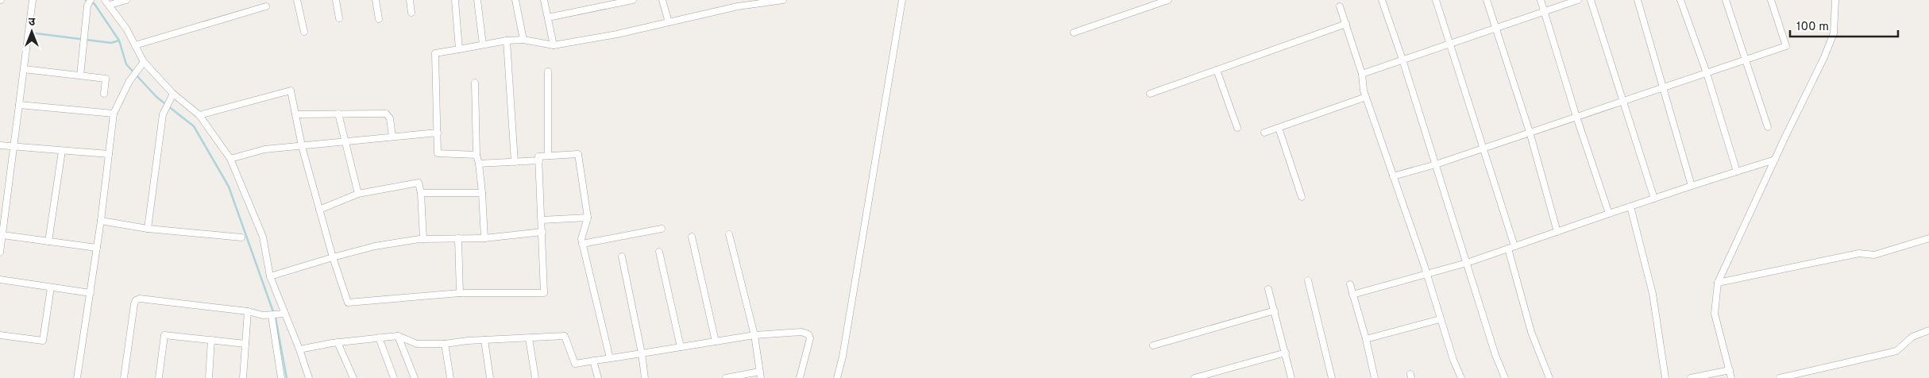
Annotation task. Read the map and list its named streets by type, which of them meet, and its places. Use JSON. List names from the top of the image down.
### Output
{
  "scale_bar": "100 m",
  "north": "top"
}
